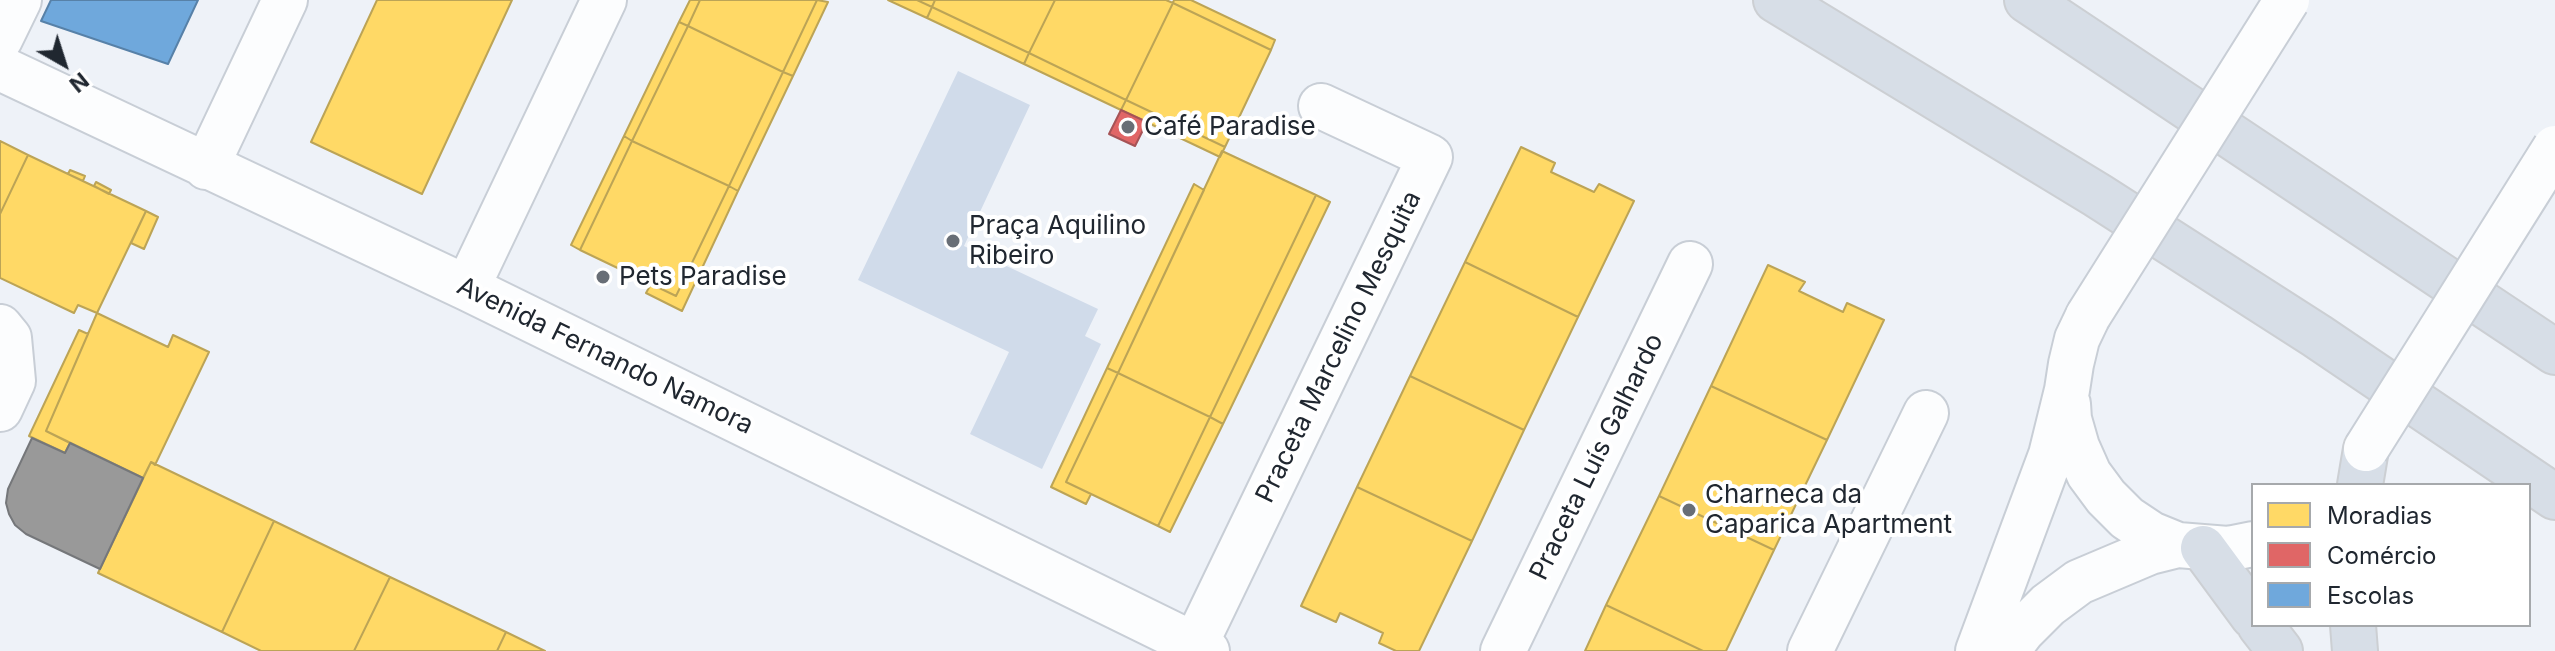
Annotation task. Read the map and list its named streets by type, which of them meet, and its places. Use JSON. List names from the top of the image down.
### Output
{
  "streets": {
    "street": ["Praceta Marcelino Mesquita", "Avenida Fernando Namora", "Praceta Luís Galhardo"]
  },
  "crossings": [
    ["Praceta Marcelino Mesquita", "Avenida Fernando Namora"]
  ],
  "places": [
    "Café Paradise",
    "Praça Aquilino Ribeiro",
    "Pets Paradise",
    "Charneca da Caparica Apartment"
  ],
  "legend": ["Moradias", "Comércio", "Escolas"],
  "north": "bottom right"
}
